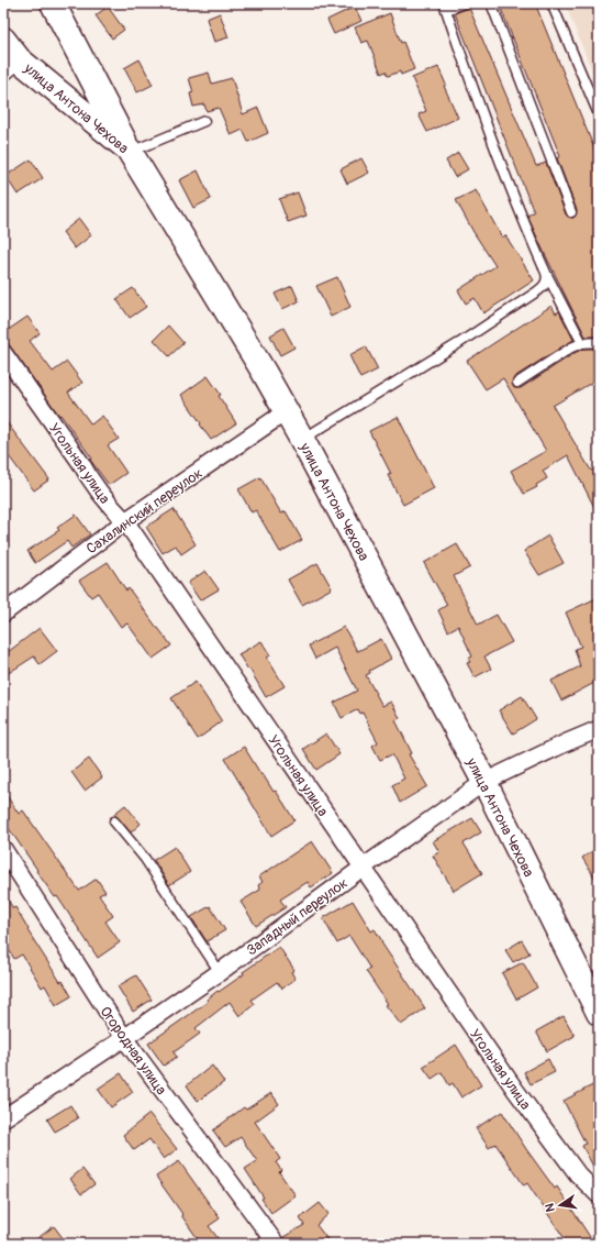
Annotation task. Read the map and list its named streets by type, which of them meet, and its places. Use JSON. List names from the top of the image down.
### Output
{
  "streets": {
    "street": [
      "улица Антона Чехова",
      "Угольная улица",
      "Сахалинский переулок",
      "Западный переулок",
      "Огородная улица"
    ]
  },
  "crossings": [
    ["улица Антона Чехова", "Сахалинский переулок"],
    ["улица Антона Чехова", "Западный переулок"],
    ["Угольная улица", "Сахалинский переулок"],
    ["Угольная улица", "Западный переулок"],
    ["Западный переулок", "Огородная улица"]
  ],
  "north": "left"
}
